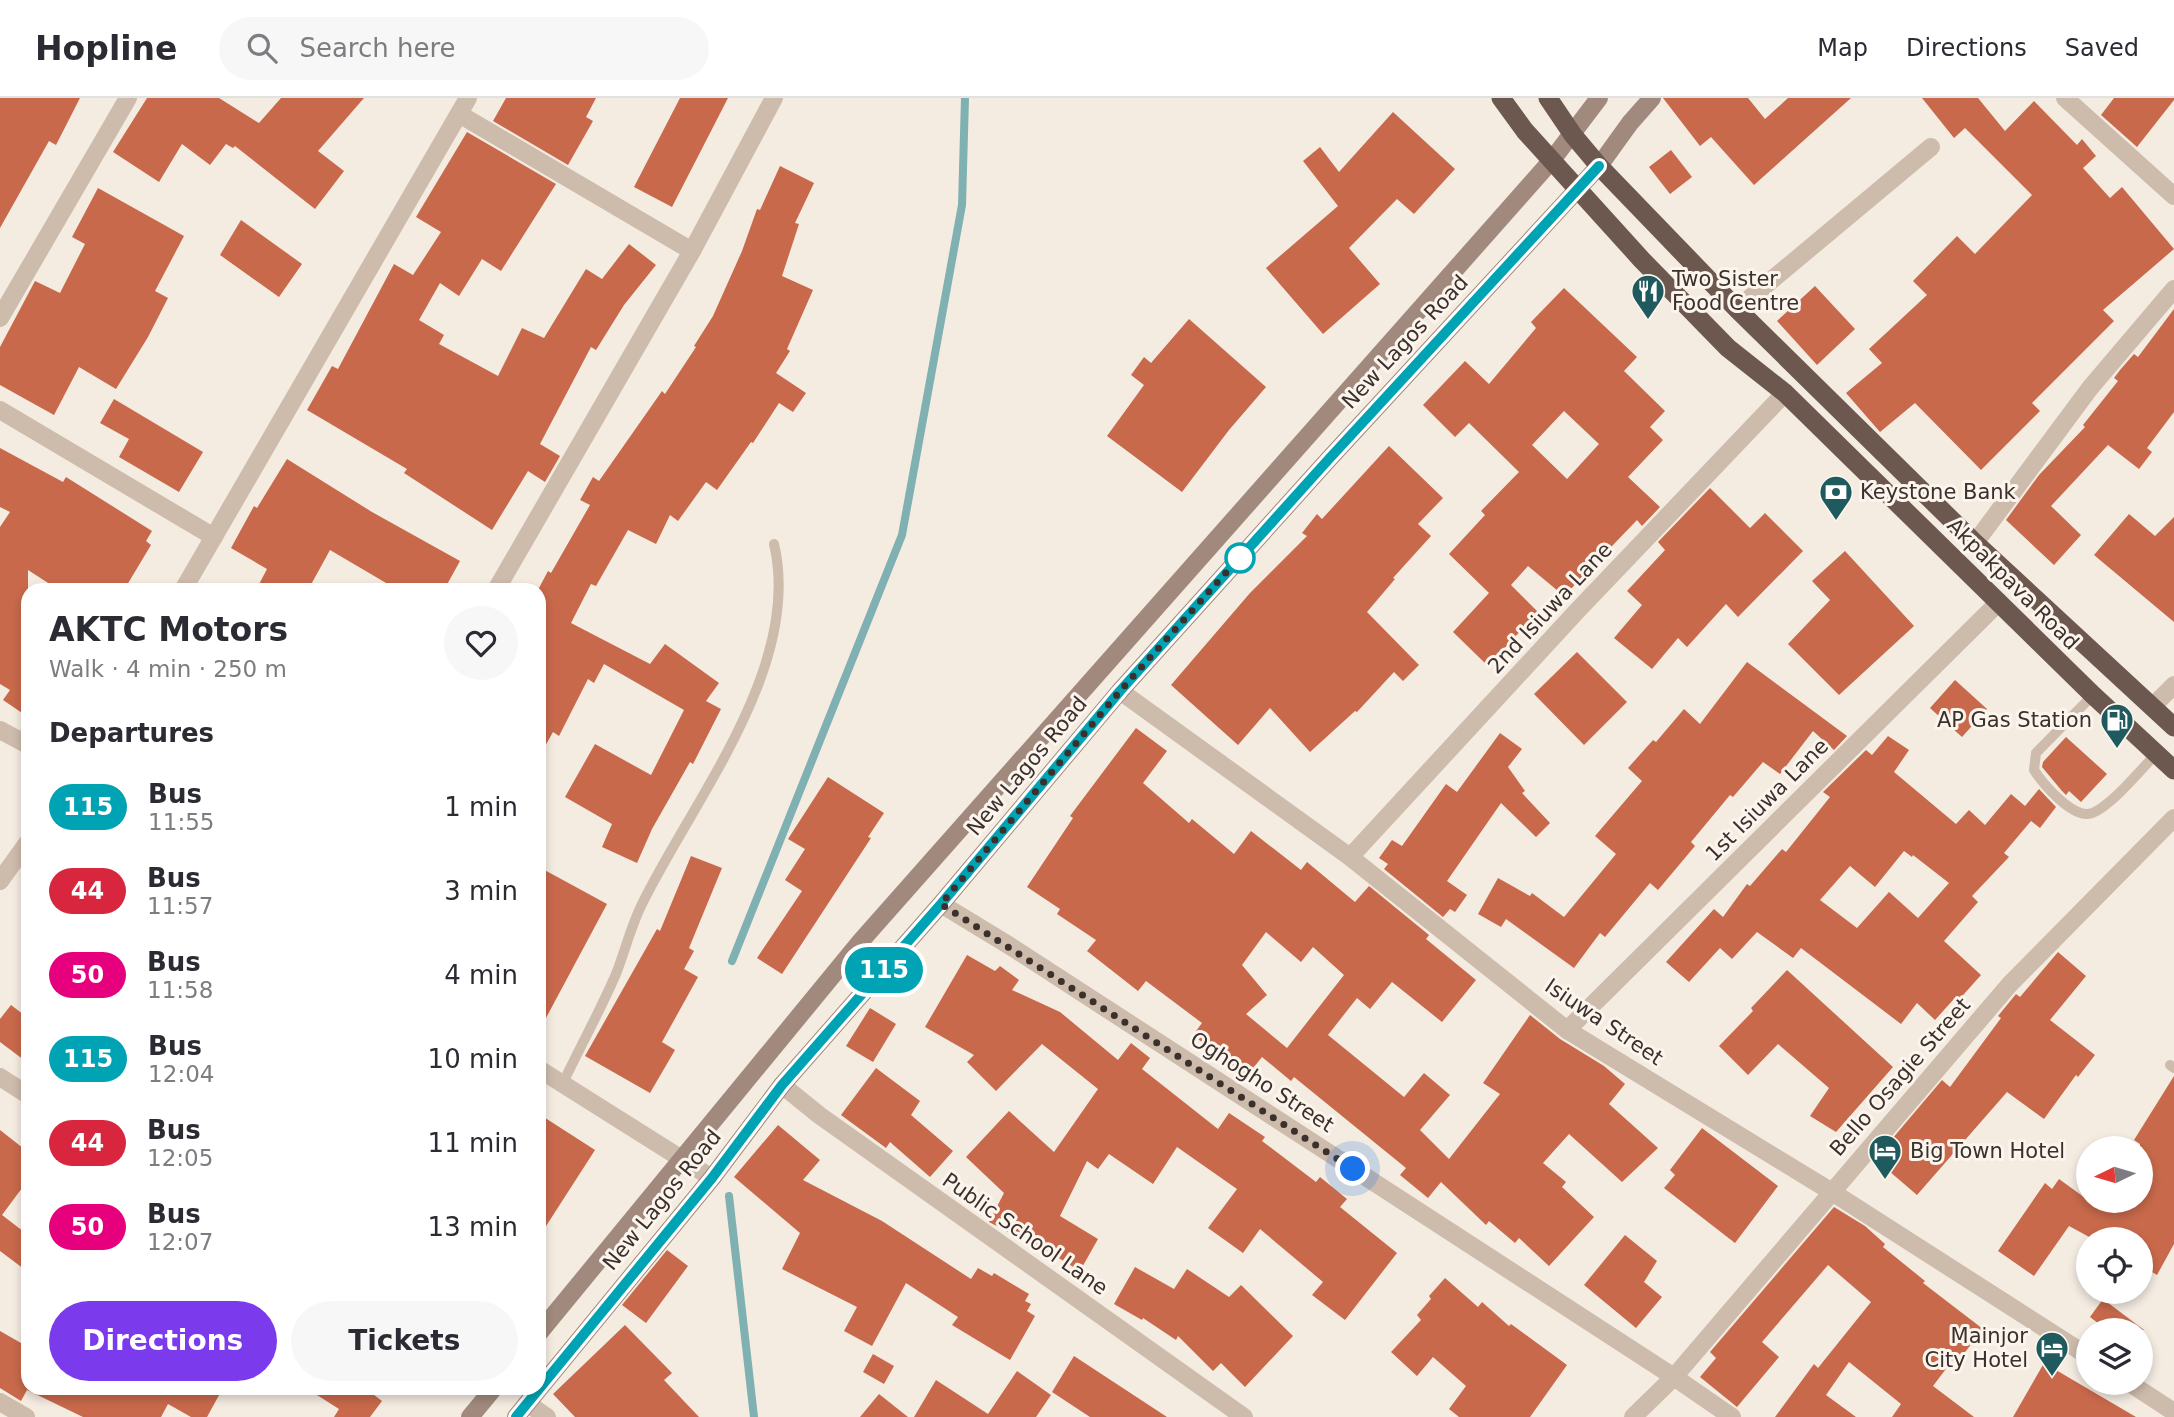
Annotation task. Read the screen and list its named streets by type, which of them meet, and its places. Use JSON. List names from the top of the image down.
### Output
{
  "streets": {
    "highway": ["Akpakpava Road"],
    "main road": ["New Lagos Road"],
    "street": [
      "2nd Isiuwa Lane",
      "1st Isiuwa Lane",
      "Isiuwa Street",
      "Bello Osagie Street",
      "Oghogho Street",
      "Public School Lane"
    ]
  },
  "crossings": [
    ["New Lagos Road", "Akpakpava Road"],
    ["New Lagos Road", "Isiuwa Street"],
    ["New Lagos Road", "Oghogho Street"],
    ["New Lagos Road", "Public School Lane"],
    ["Akpakpava Road", "2nd Isiuwa Lane"],
    ["Akpakpava Road", "1st Isiuwa Lane"],
    ["2nd Isiuwa Lane", "Isiuwa Street"],
    ["1st Isiuwa Lane", "Isiuwa Street"],
    ["Isiuwa Street", "Bello Osagie Street"],
    ["Bello Osagie Street", "Oghogho Street"]
  ],
  "places": {
    "restaurant": ["Two Sister Food Centre"],
    "bank": ["Keystone Bank"],
    "fuel station": ["AP Gas Station"],
    "hotel": ["Big Town Hotel", "Mainjor City Hotel"]
  },
  "lines": ["bus line 115"],
  "north": "left",
  "page": {
    "header": "Hopline",
    "search": "Search here",
    "nav": ["Map", "Directions", "Saved"],
    "on_map": "115",
    "heading": [
      ["AKTC Motors", "Walk · 4 min · 250 m"],
      "Departures"
    ],
    "list": [
      {
        "mark": "115",
        "name": "Bus",
        "note": "11:55",
        "value": "1 min"
      },
      {
        "mark": "44",
        "name": "Bus",
        "note": "11:57",
        "value": "3 min"
      },
      {
        "mark": "50",
        "name": "Bus",
        "note": "11:58",
        "value": "4 min"
      },
      {
        "mark": "115",
        "name": "Bus",
        "note": "12:04",
        "value": "10 min"
      },
      {
        "mark": "44",
        "name": "Bus",
        "note": "12:05",
        "value": "11 min"
      },
      {
        "mark": "50",
        "name": "Bus",
        "note": "12:07",
        "value": "13 min"
      }
    ],
    "buttons": ["Directions", "Tickets"]
  }
}
